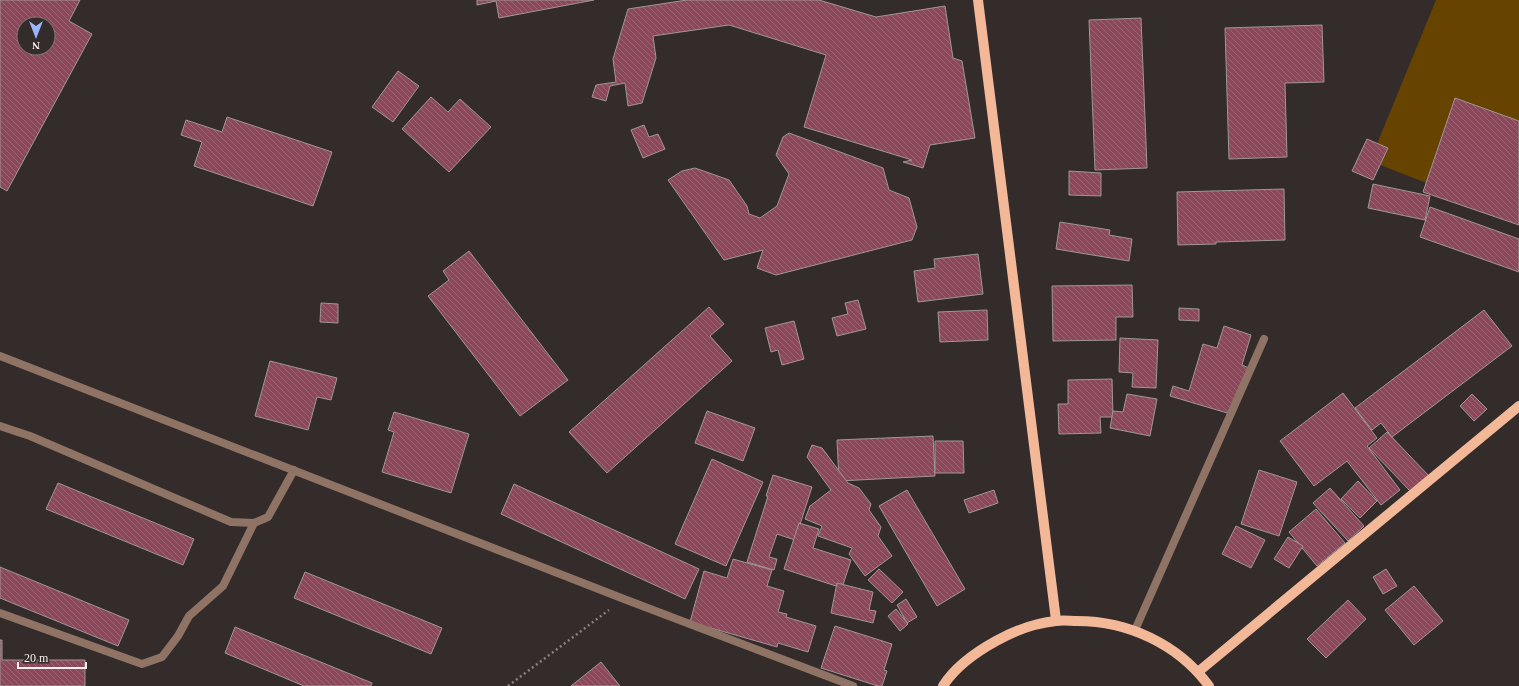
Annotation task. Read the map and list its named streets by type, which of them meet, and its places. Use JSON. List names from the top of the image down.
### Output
{
  "scale_bar": "20 m",
  "north": "bottom"
}
